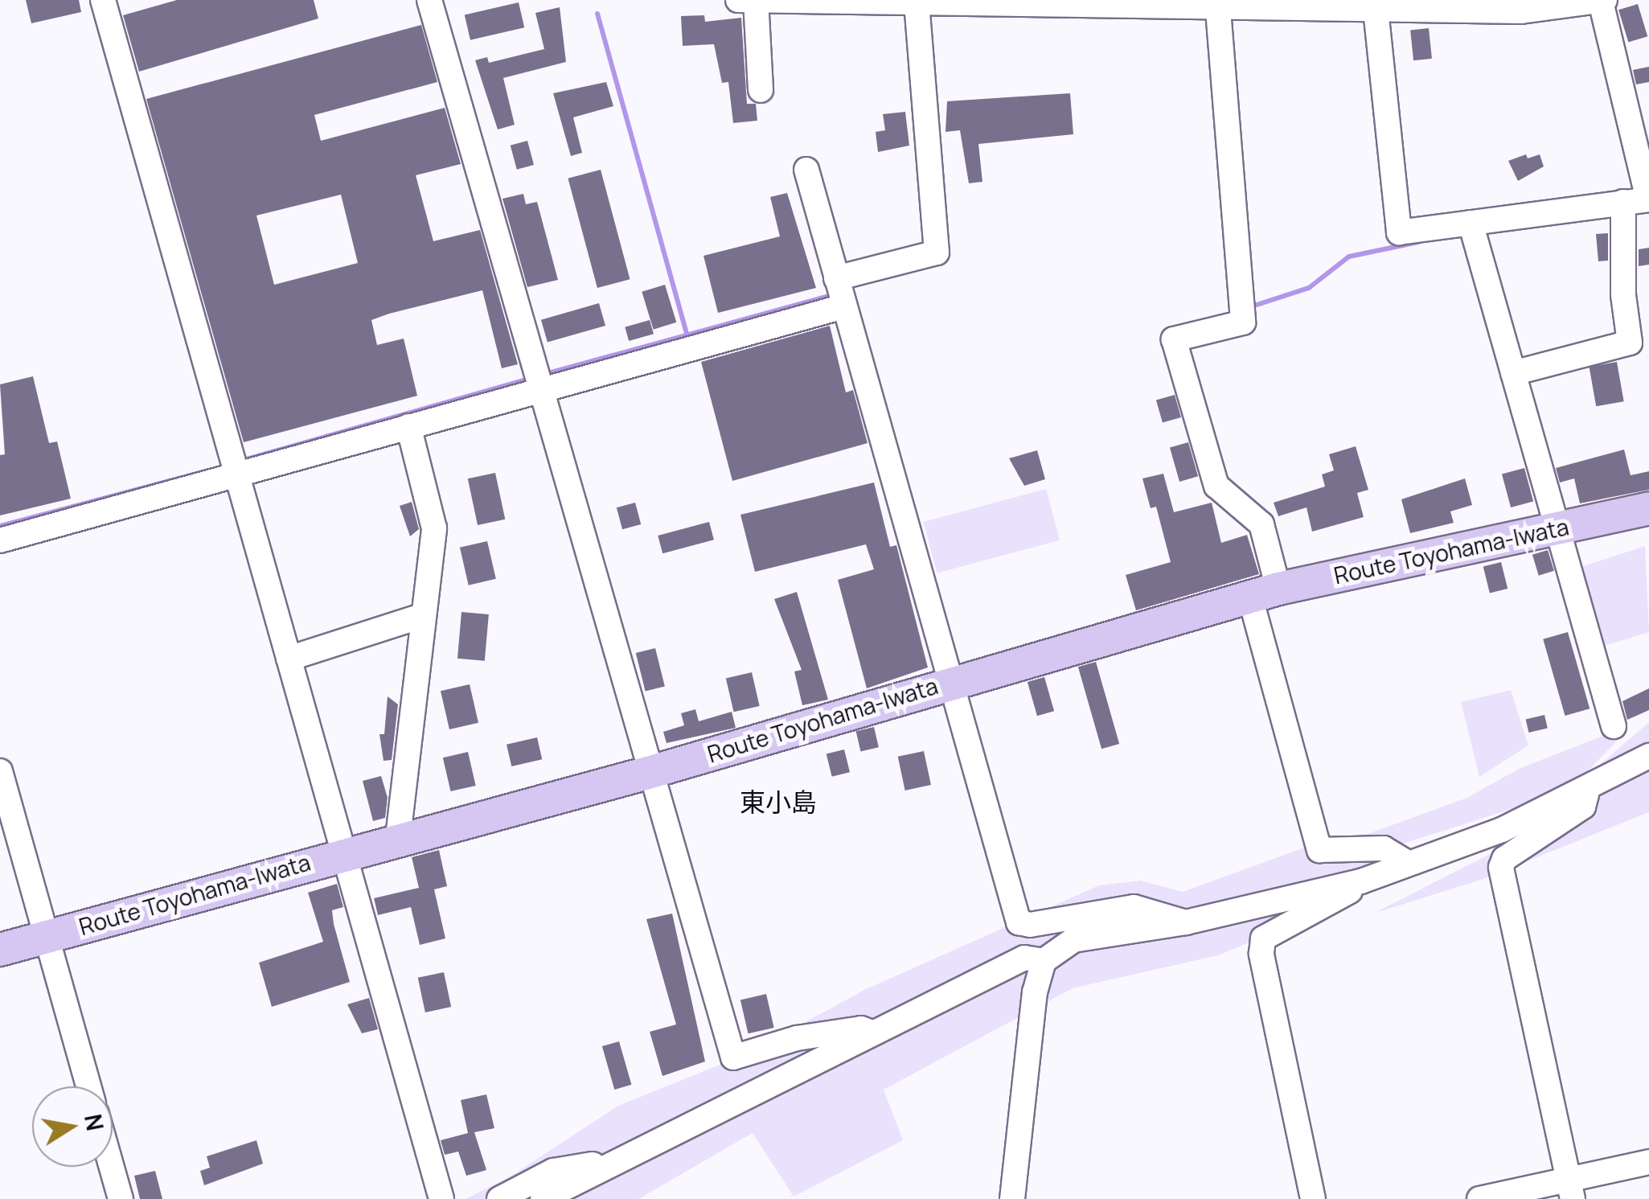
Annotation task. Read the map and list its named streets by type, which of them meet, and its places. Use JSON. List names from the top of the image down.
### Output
{
  "streets": {
    "main road": ["Route Toyohama-Iwata"]
  },
  "districts": ["東小島"],
  "north": "right"
}
